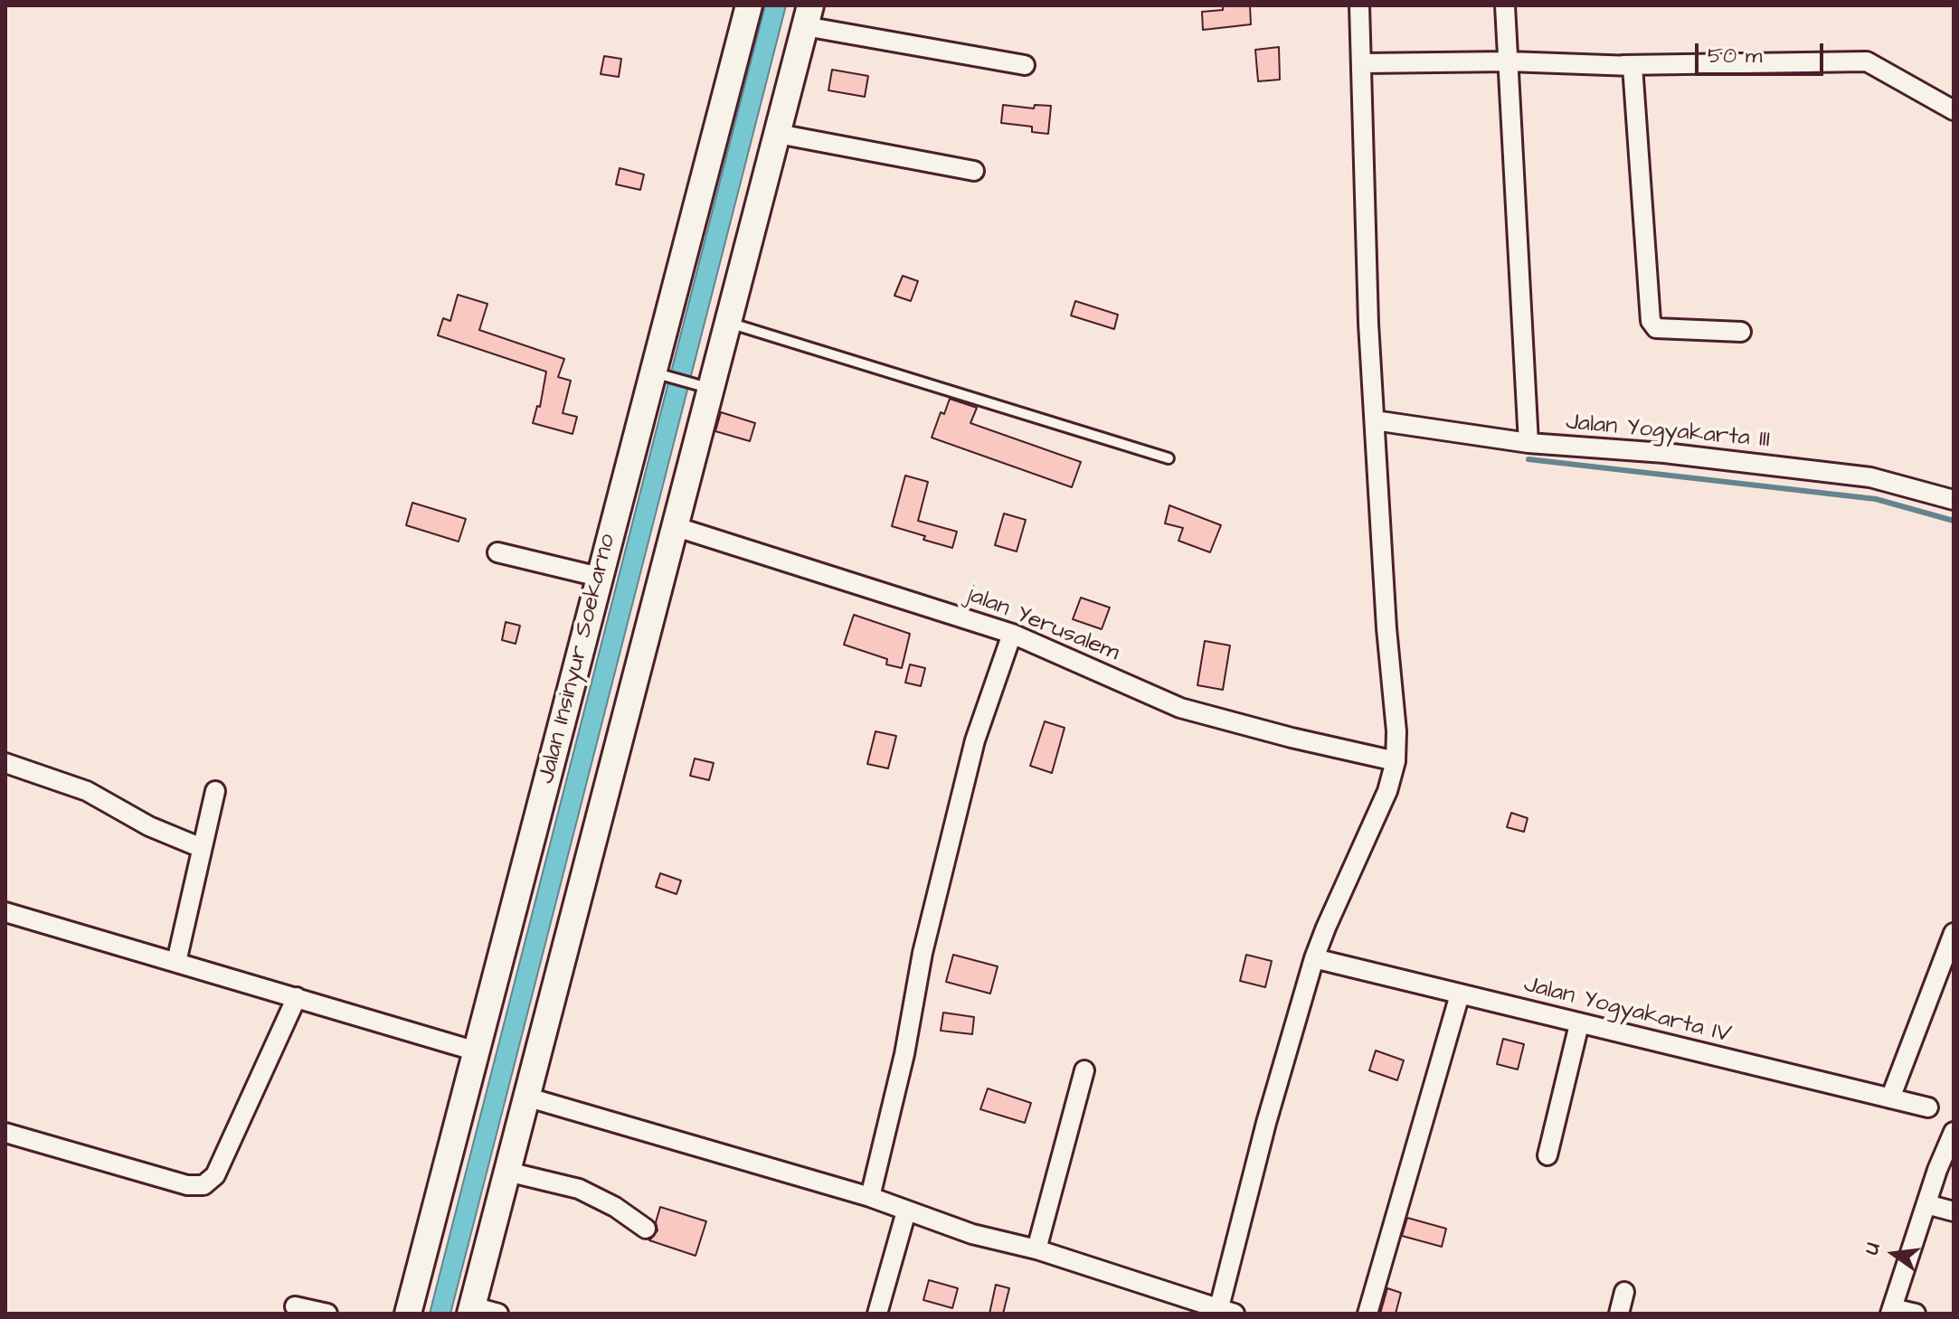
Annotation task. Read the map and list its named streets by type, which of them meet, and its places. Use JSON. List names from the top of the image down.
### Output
{
  "streets": {
    "street": [
      "Jalan Yogyakarta III",
      "jalan Yerusalem",
      "Jalan Insinyur Soekarno",
      "Jalan Yogyakarta IV"
    ]
  },
  "scale_bar": "50 m",
  "north": "left"
}
